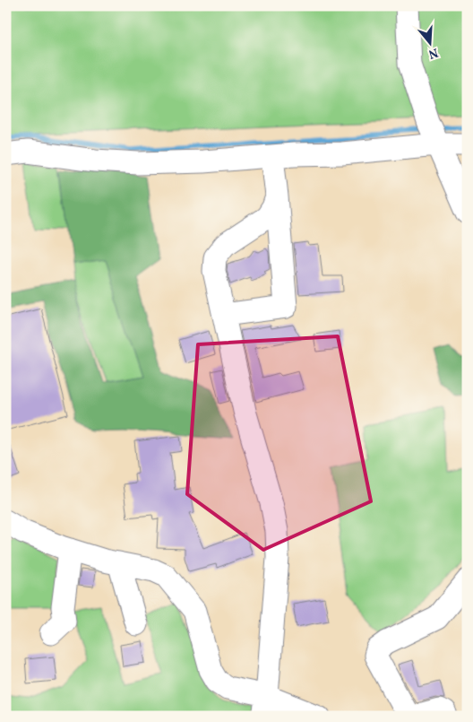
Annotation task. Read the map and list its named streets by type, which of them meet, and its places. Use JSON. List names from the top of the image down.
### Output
{
  "north": "bottom"
}
